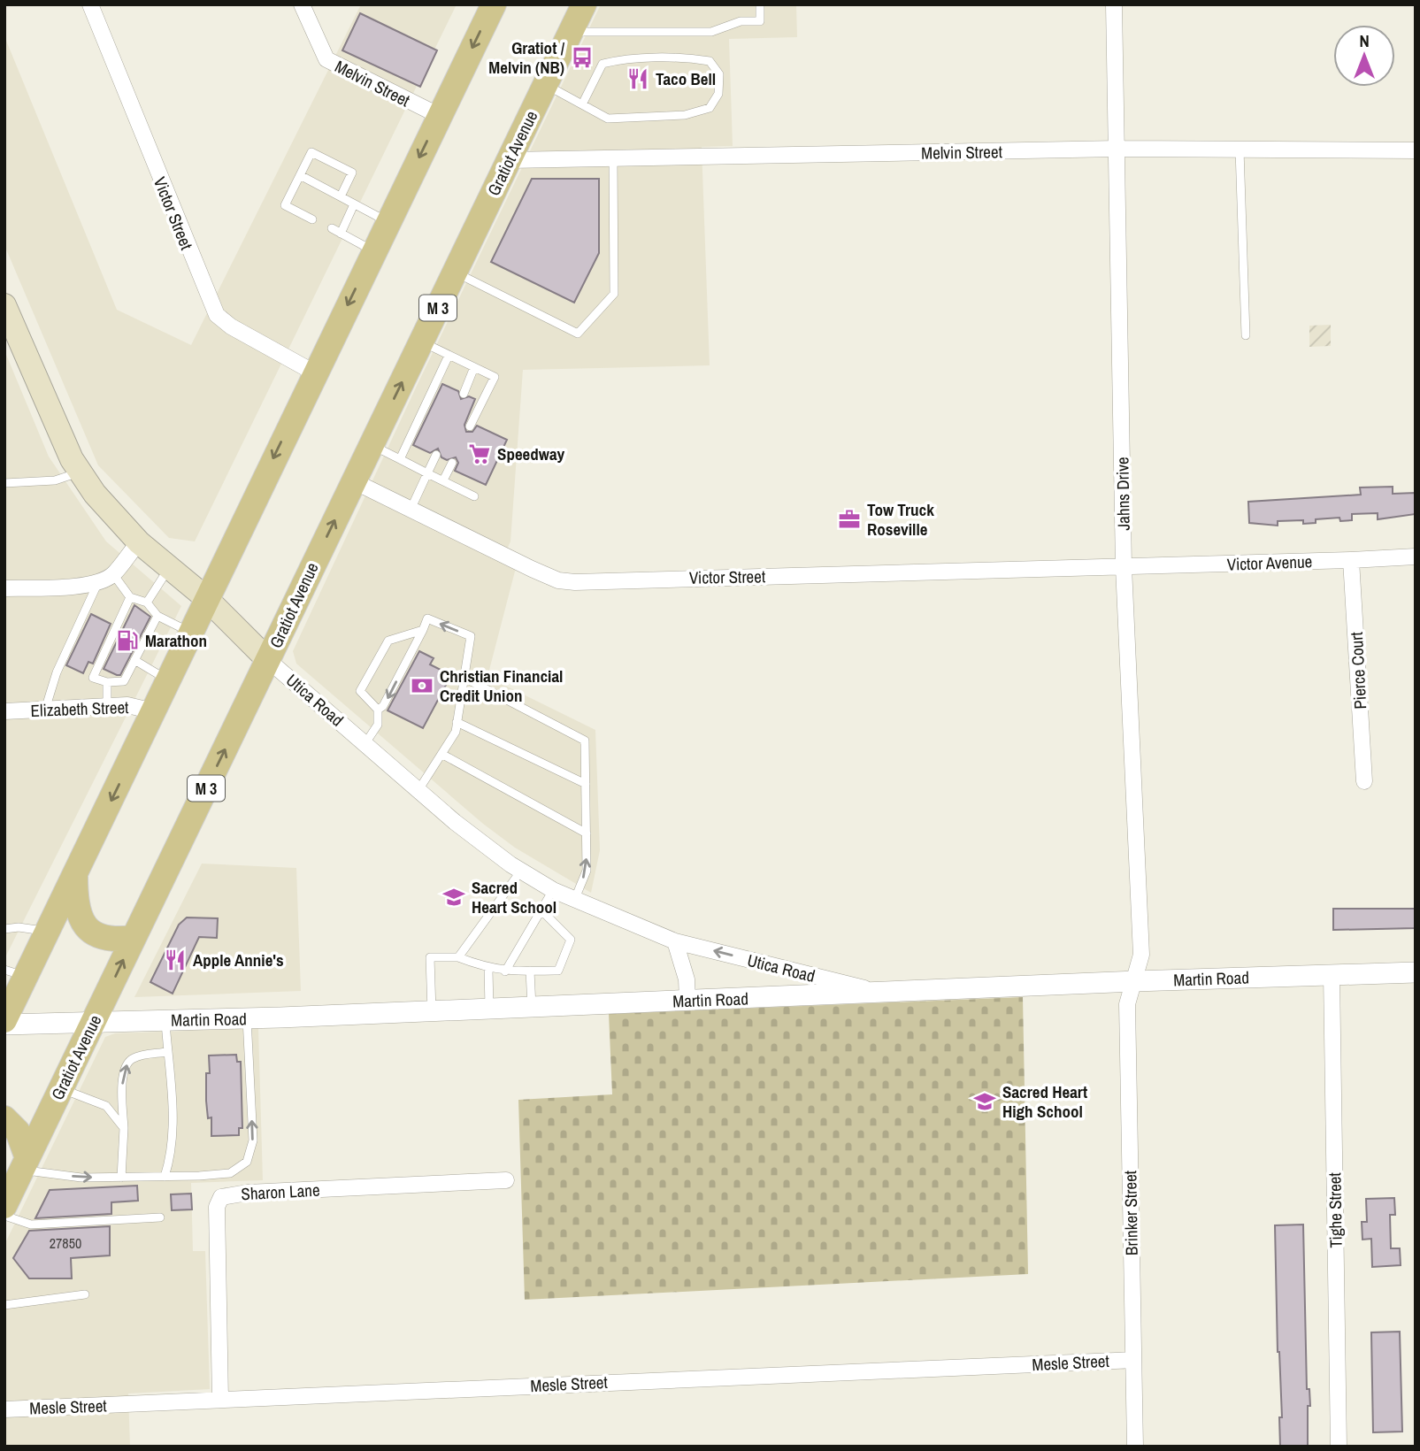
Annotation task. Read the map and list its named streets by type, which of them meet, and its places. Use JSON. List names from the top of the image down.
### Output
{
  "streets": {
    "main road": ["Gratiot Avenue", "M 3", "Utica Road"],
    "street": [
      "Melvin Street",
      "Victor Street",
      "Jahns Drive",
      "Victor Avenue",
      "Pierce Court",
      "Elizabeth Street",
      "Martin Road",
      "Sharon Lane",
      "Tighe Street",
      "Brinker Street",
      "Mesle Street"
    ]
  },
  "crossings": [
    ["Melvin Street", "Gratiot Avenue"],
    ["Melvin Street", "Jahns Drive"],
    ["Gratiot Avenue", "Victor Street"],
    ["Gratiot Avenue", "Utica Road"],
    ["Gratiot Avenue", "Martin Road"],
    ["Victor Street", "Jahns Drive"],
    ["Victor Street", "Victor Avenue"],
    ["Jahns Drive", "Victor Avenue"],
    ["Jahns Drive", "Martin Road"],
    ["Jahns Drive", "Brinker Street"],
    ["Victor Avenue", "Pierce Court"],
    ["Utica Road", "Martin Road"],
    ["Martin Road", "Tighe Street"],
    ["Martin Road", "Brinker Street"],
    ["Sharon Lane", "Mesle Street"],
    ["Brinker Street", "Mesle Street"]
  ],
  "places": {
    "bus stop": ["Gratiot / Melvin (NB)"],
    "restaurant": ["Taco Bell", "Apple Annie's"],
    "supermarket": ["Speedway"],
    "office": ["Tow Truck Roseville"],
    "fuel station": ["Marathon"],
    "bank": ["Christian Financial Credit Union"],
    "school or university": ["Sacred Heart School", "Sacred Heart High School"]
  },
  "house_numbers": ["27850"],
  "north": "top"
}
